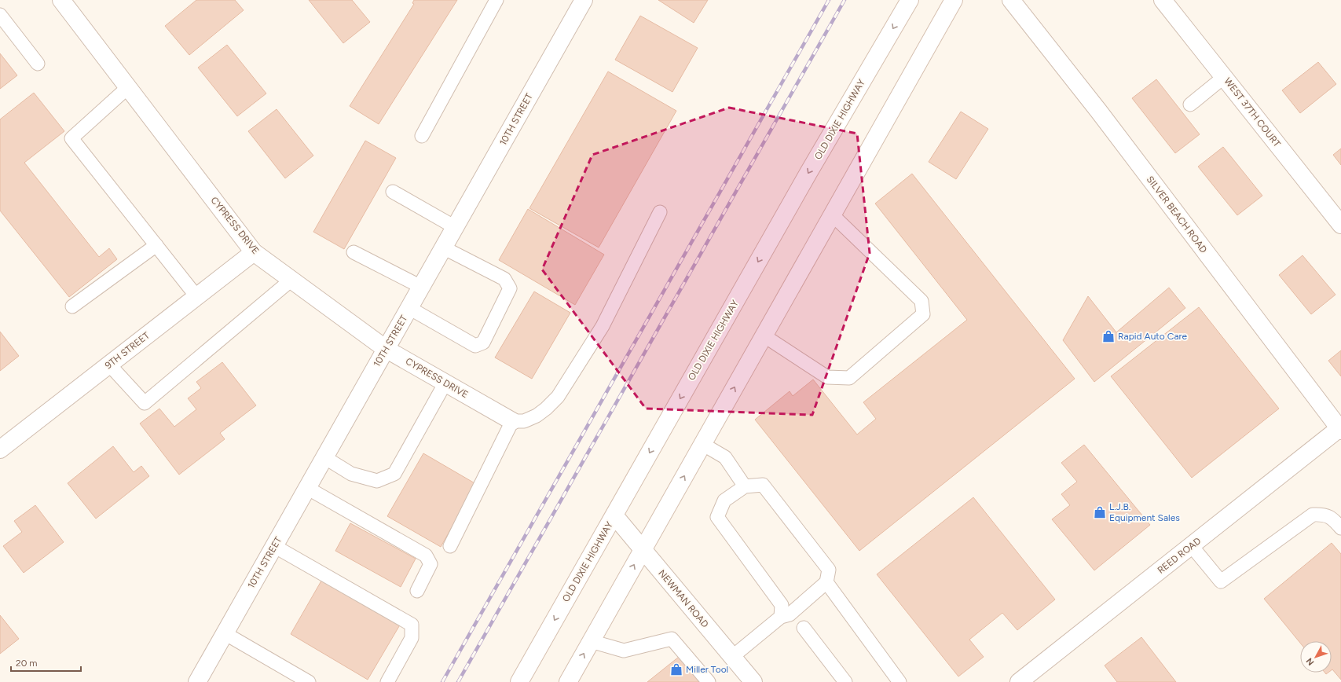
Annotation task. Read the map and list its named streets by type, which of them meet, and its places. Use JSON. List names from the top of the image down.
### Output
{
  "streets": {
    "street": [
      "WEST 37TH COURT",
      "10TH STREET",
      "OLD DIXIE HIGHWAY",
      "SILVER BEACH ROAD",
      "CYPRESS DRIVE",
      "9TH STREET",
      "REED ROAD",
      "NEWMAN ROAD"
    ]
  },
  "crossings": [
    ["10TH STREET", "CYPRESS DRIVE"],
    ["OLD DIXIE HIGHWAY", "NEWMAN ROAD"],
    ["SILVER BEACH ROAD", "REED ROAD"],
    ["CYPRESS DRIVE", "9TH STREET"]
  ],
  "places": {
    "shop": ["Rapid Auto Care", "L.J.B. Equipment Sales", "Miller Tool"]
  },
  "scale_bar": "20 m",
  "north": "bottom left"
}
